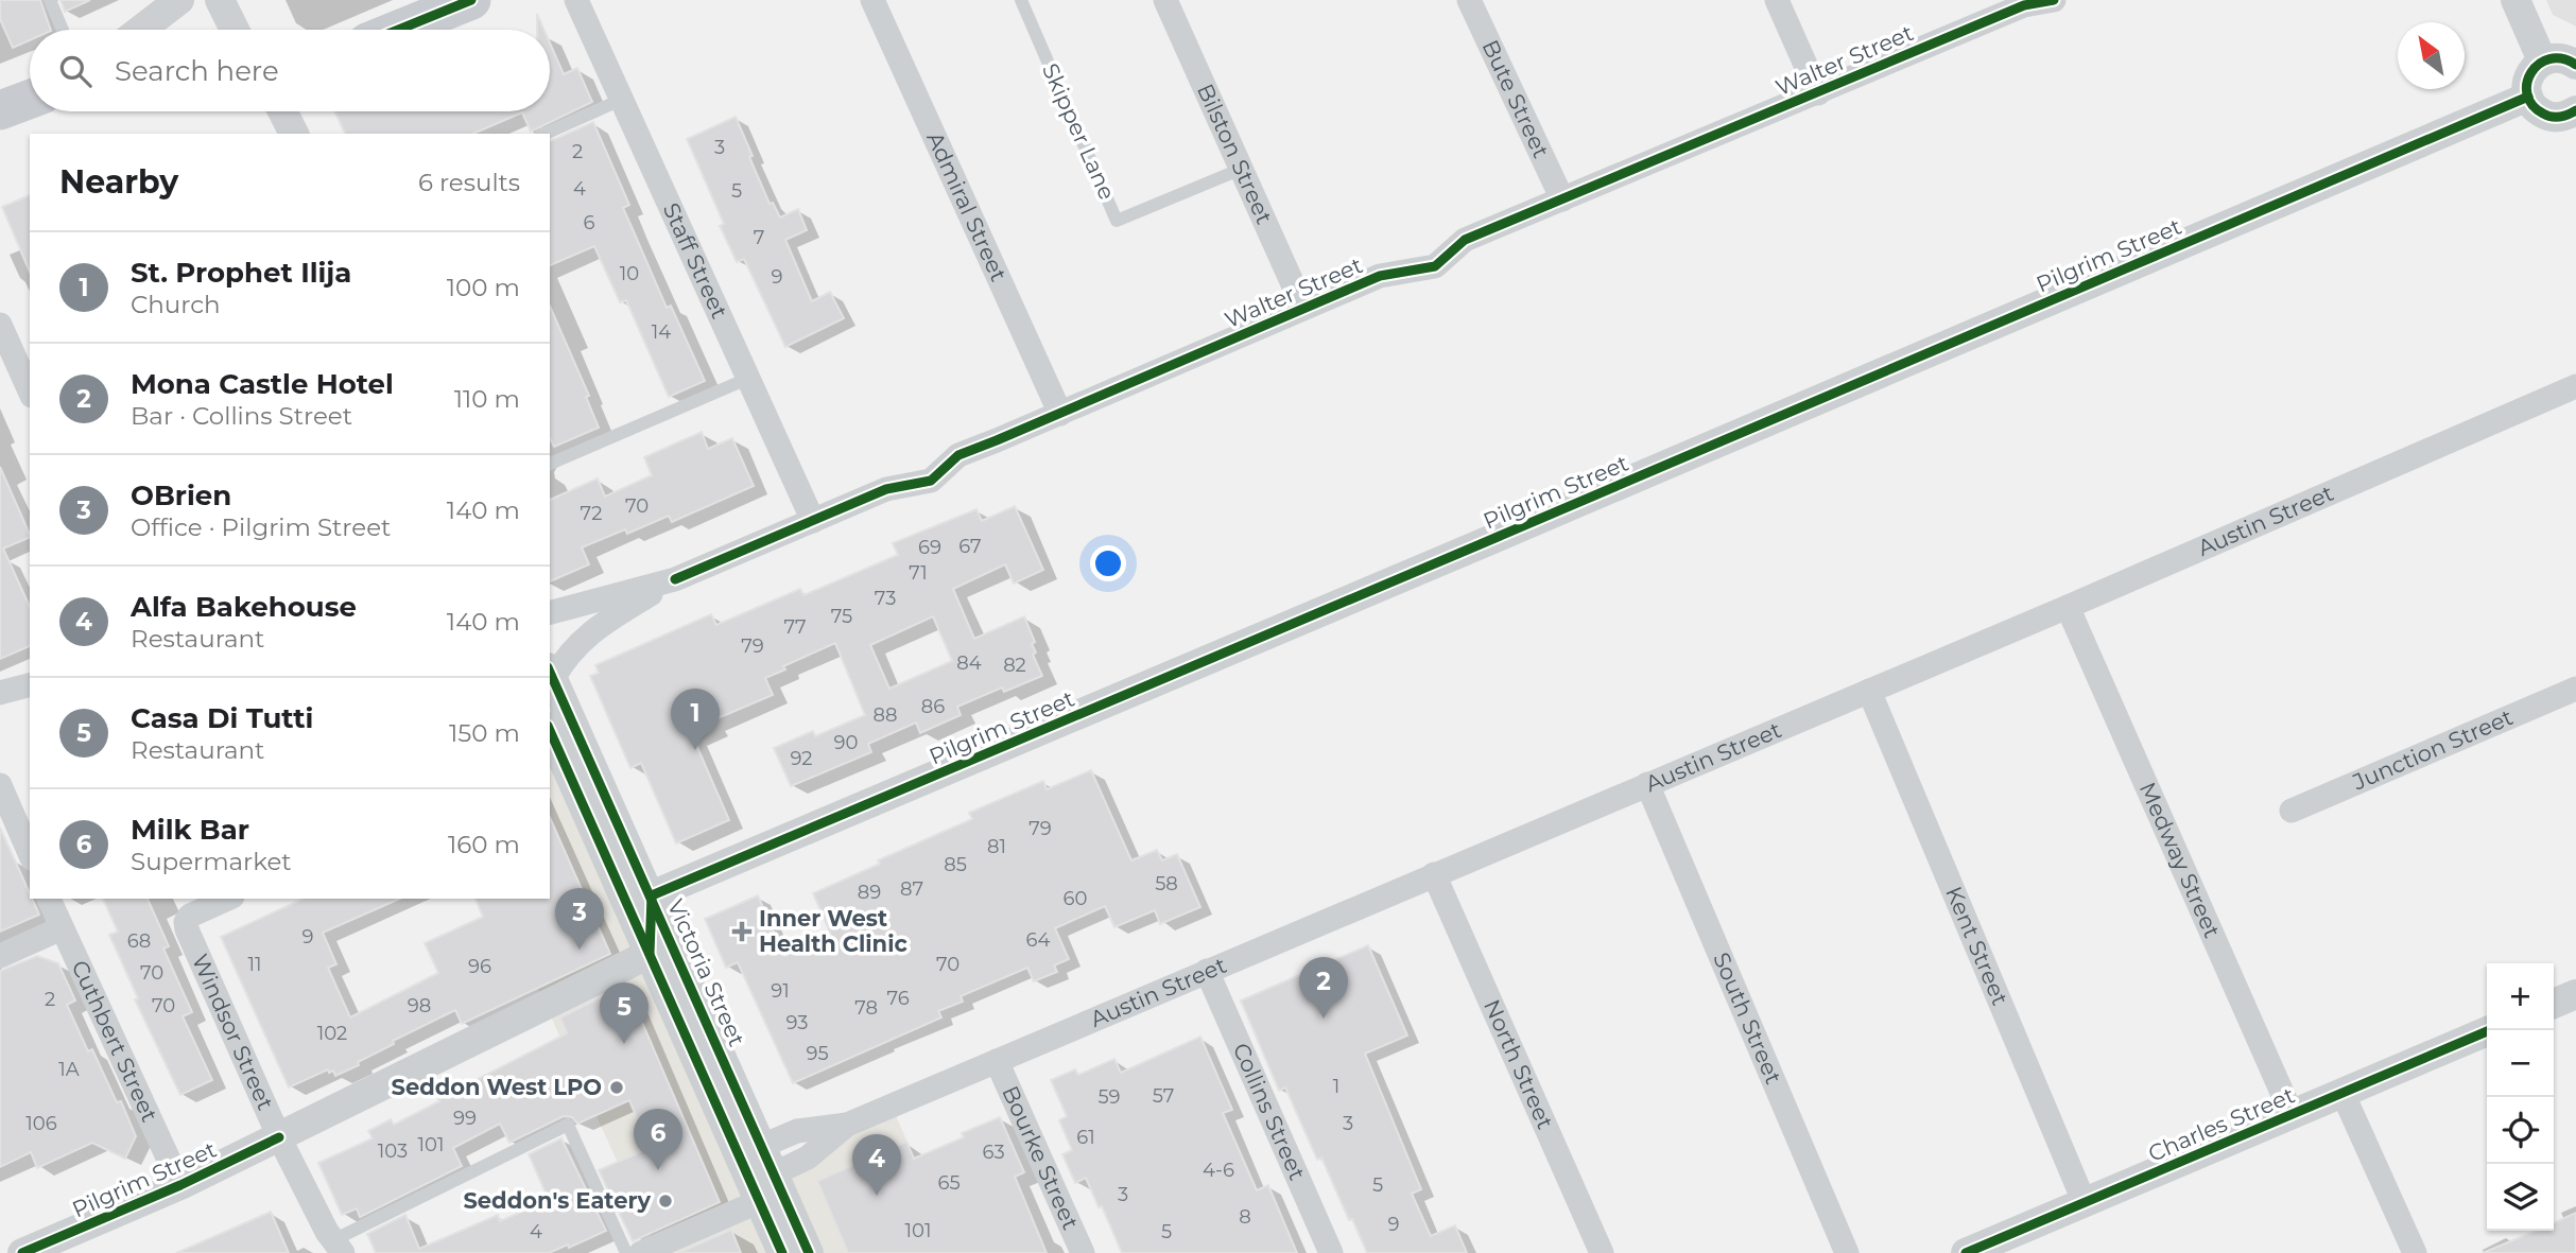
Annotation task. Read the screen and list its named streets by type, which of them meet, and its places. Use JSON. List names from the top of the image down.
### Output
{
  "streets": {
    "street": [
      "Walter Street",
      "Bute Street",
      "Bilston Street",
      "Admiral Street",
      "Pilgrim Street",
      "Staff Street",
      "Austin Street",
      "Junction Street",
      "Medway Street",
      "Kent Street",
      "Victoria Street",
      "South Street",
      "Windsor Street",
      "Cuthbert Street",
      "North Street",
      "Collins Street",
      "Charles Street",
      "Bourke Street"
    ],
    "lane": ["Skipper Lane"]
  },
  "crossings": [
    ["Walter Street", "Bute Street"],
    ["Walter Street", "Bilston Street"],
    ["Walter Street", "Admiral Street"],
    ["Walter Street", "Staff Street"],
    ["Walter Street", "Victoria Street"],
    ["Skipper Lane", "Bilston Street"],
    ["Pilgrim Street", "Victoria Street"],
    ["Pilgrim Street", "Windsor Street"],
    ["Pilgrim Street", "Cuthbert Street"],
    ["Austin Street", "Medway Street"],
    ["Austin Street", "Kent Street"],
    ["Austin Street", "Victoria Street"],
    ["Austin Street", "South Street"],
    ["Austin Street", "North Street"],
    ["Austin Street", "Collins Street"],
    ["Austin Street", "Bourke Street"],
    ["Medway Street", "Charles Street"],
    ["Kent Street", "Charles Street"]
  ],
  "places": {
    "health": ["Inner West Health Clinic"],
    "other": ["Seddon West LPO", "Seddon's Eatery"]
  },
  "house_numbers": [
    "3",
    "2",
    "4",
    "5",
    "6",
    "7",
    "10",
    "9",
    "14",
    "70",
    "72",
    "67",
    "69",
    "71",
    "73",
    "75",
    "77",
    "79",
    "84",
    "82",
    "86",
    "88",
    "90",
    "92",
    "79",
    "81",
    "85",
    "58",
    "87",
    "89",
    "60",
    "9",
    "64",
    "68",
    "11",
    "70",
    "96",
    "70",
    "91",
    "76",
    "2",
    "70",
    "98",
    "78",
    "93",
    "102",
    "95",
    "1A",
    "1",
    "57",
    "59",
    "99",
    "106",
    "3",
    "61",
    "101",
    "103",
    "63",
    "4-6",
    "65",
    "5",
    "3",
    "8",
    "9",
    "101",
    "4",
    "5"
  ],
  "north": "top left",
  "page": {
    "search": "Search here",
    "heading": ["Nearby", "6 results"],
    "list": [
      {
        "mark": "1",
        "name": "St. Prophet Ilija",
        "note": "Church",
        "value": "100 m"
      },
      {
        "mark": "2",
        "name": "Mona Castle Hotel",
        "note": "Bar · Collins Street",
        "value": "110 m"
      },
      {
        "mark": "3",
        "name": "OBrien",
        "note": "Office · Pilgrim Street",
        "value": "140 m"
      },
      {
        "mark": "4",
        "name": "Alfa Bakehouse",
        "note": "Restaurant",
        "value": "140 m"
      },
      {
        "mark": "5",
        "name": "Casa Di Tutti",
        "note": "Restaurant",
        "value": "150 m"
      },
      {
        "mark": "6",
        "name": "Milk Bar",
        "note": "Supermarket",
        "value": "160 m"
      }
    ],
    "pins": [
      "1",
      "3",
      "2",
      "5",
      "6",
      "4"
    ],
    "map_buttons": ["+", "−"]
  }
}
